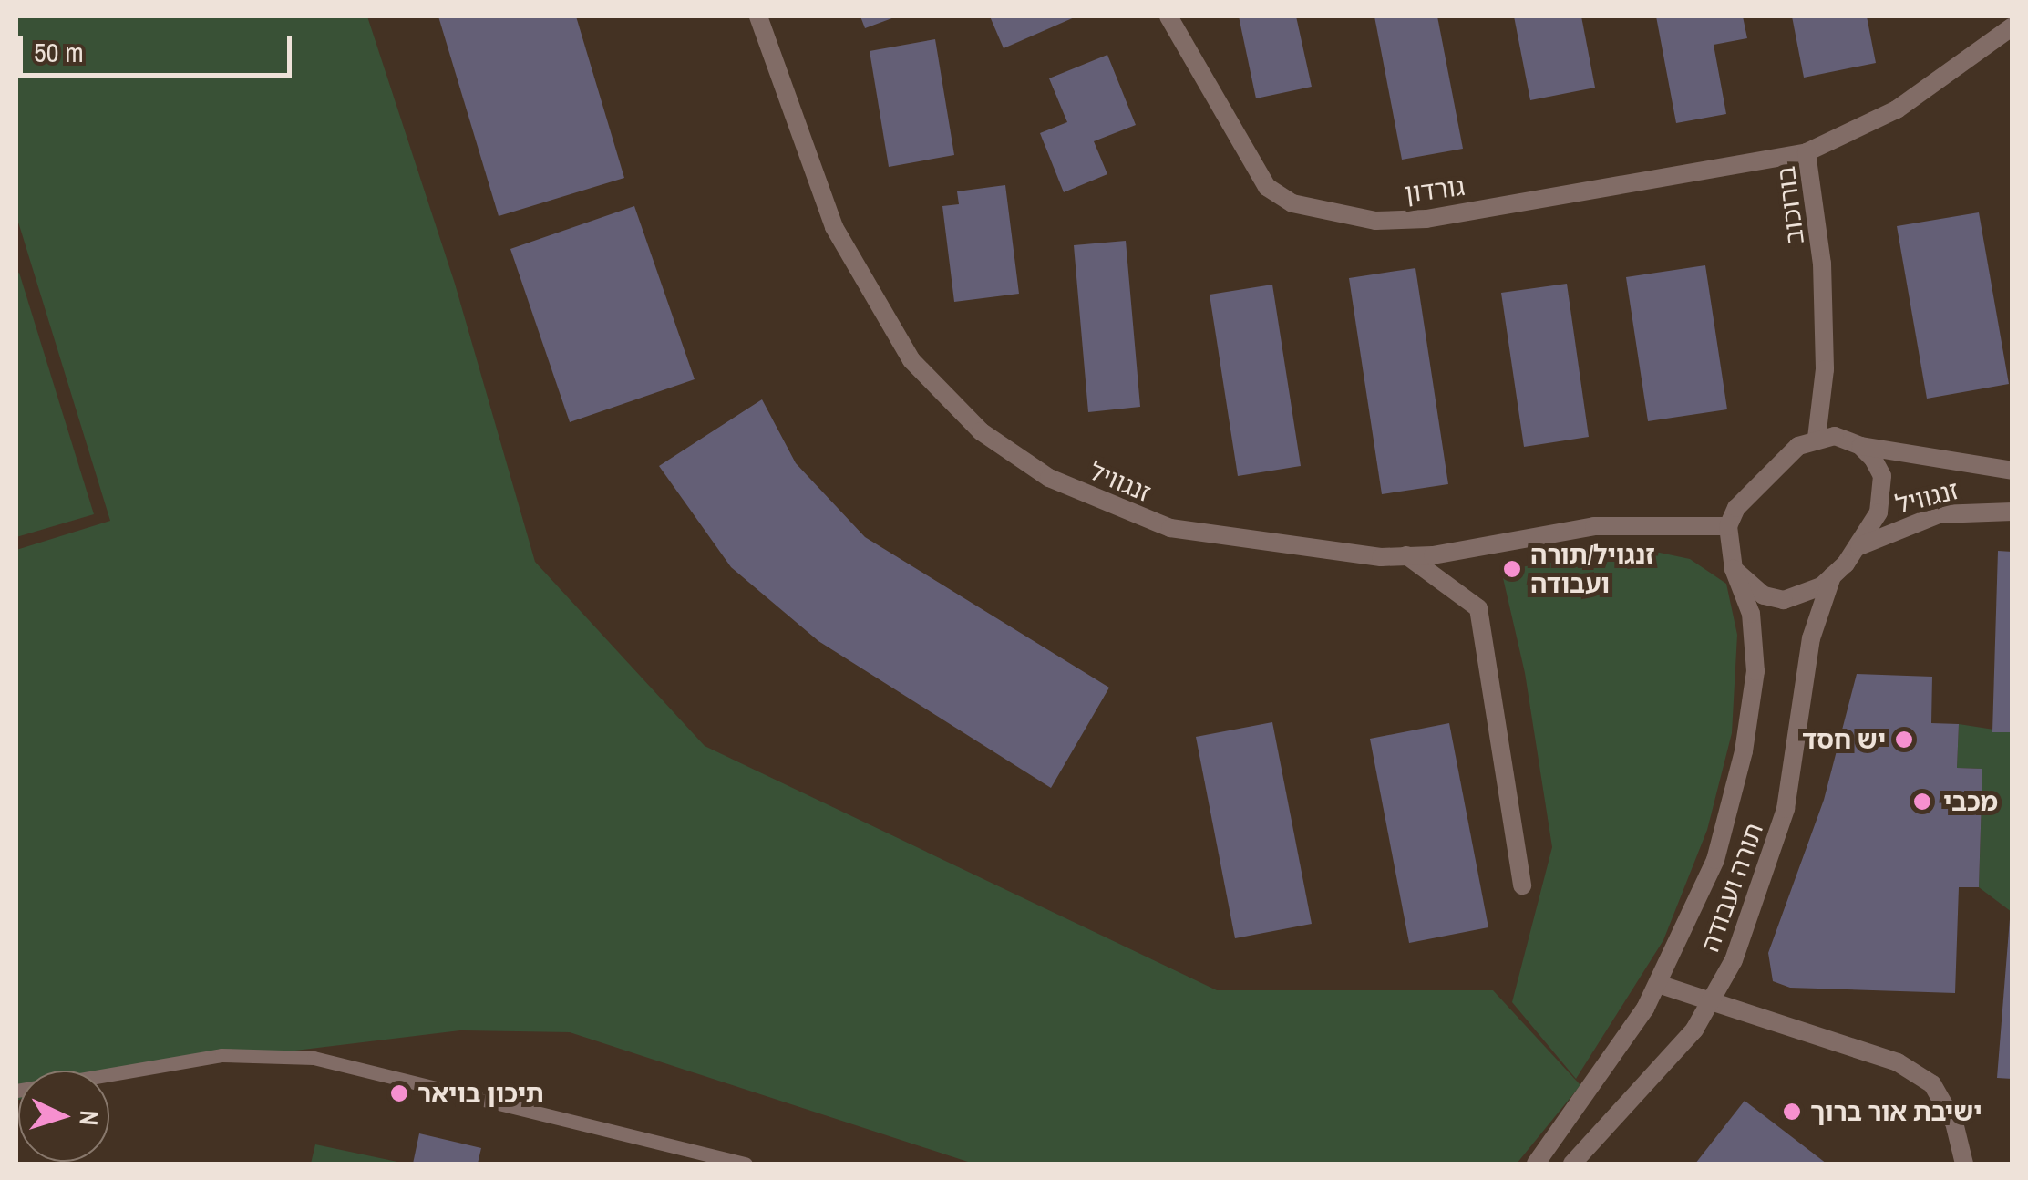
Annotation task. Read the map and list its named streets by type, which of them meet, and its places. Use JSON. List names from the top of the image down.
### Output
{
  "streets": {
    "street": [
      "גורדון",
      "בורוכוב",
      "זנגוויל",
      "תורה ועבודה"
    ]
  },
  "crossings": [
    ["גורדון", "בורוכוב"],
    ["בורוכוב", "זנגוויל"],
    ["בורוכוב", "תורה ועבודה"],
    ["זנגוויל", "תורה ועבודה"]
  ],
  "places": [
    "זנגויל/תורה ועבודה",
    "יש חסד",
    "מכבי",
    "תיכון בויאר",
    "ישיבת אור ברוך"
  ],
  "scale_bar": "50 m",
  "north": "right"
}
